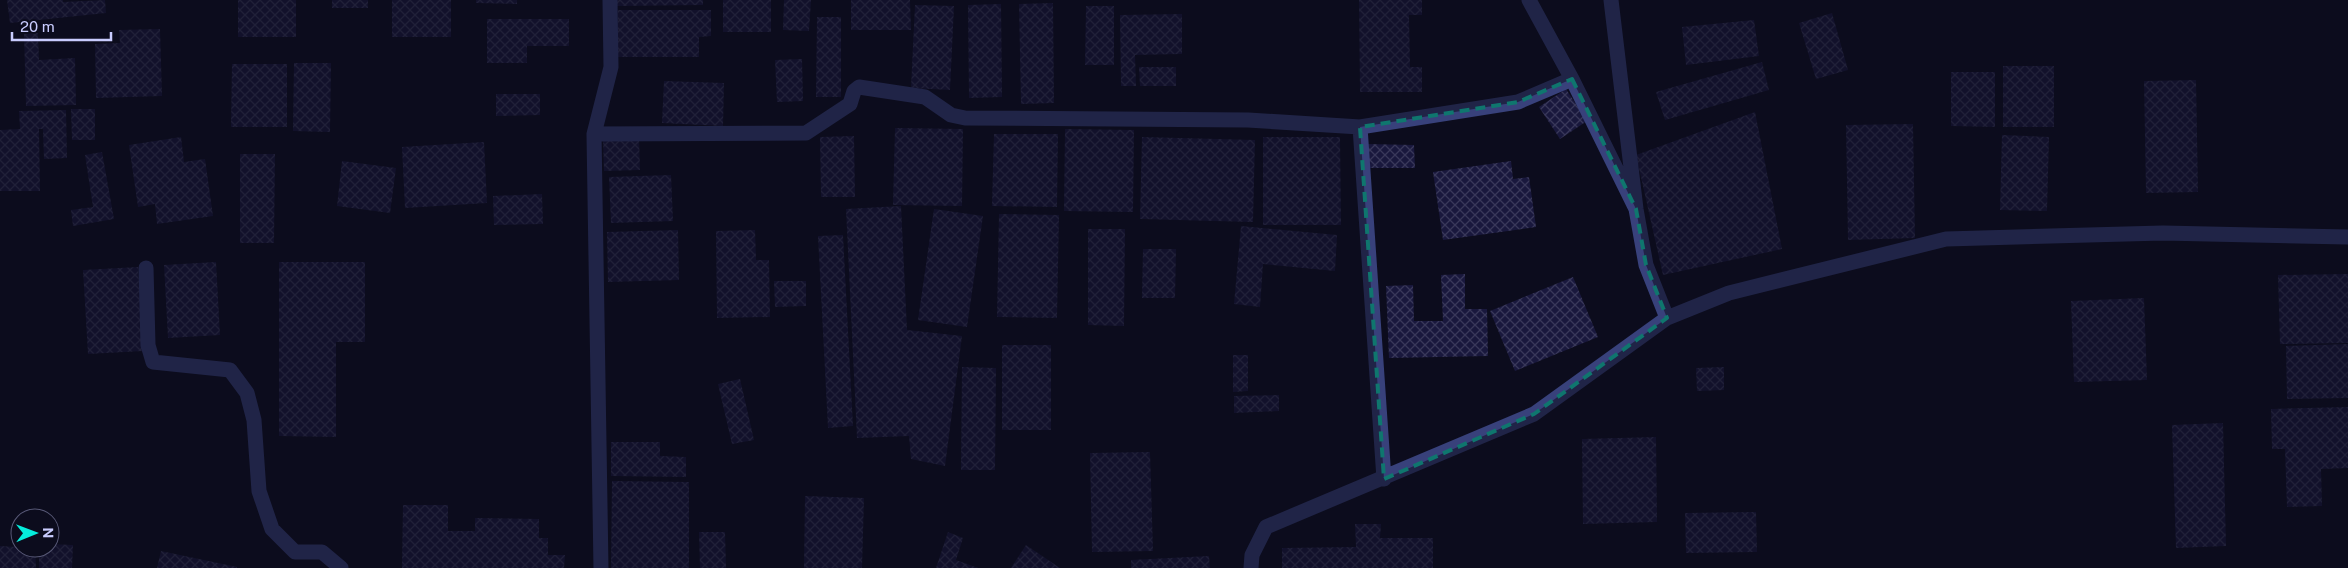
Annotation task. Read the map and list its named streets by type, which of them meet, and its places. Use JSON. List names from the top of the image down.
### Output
{
  "scale_bar": "20 m",
  "north": "right"
}
